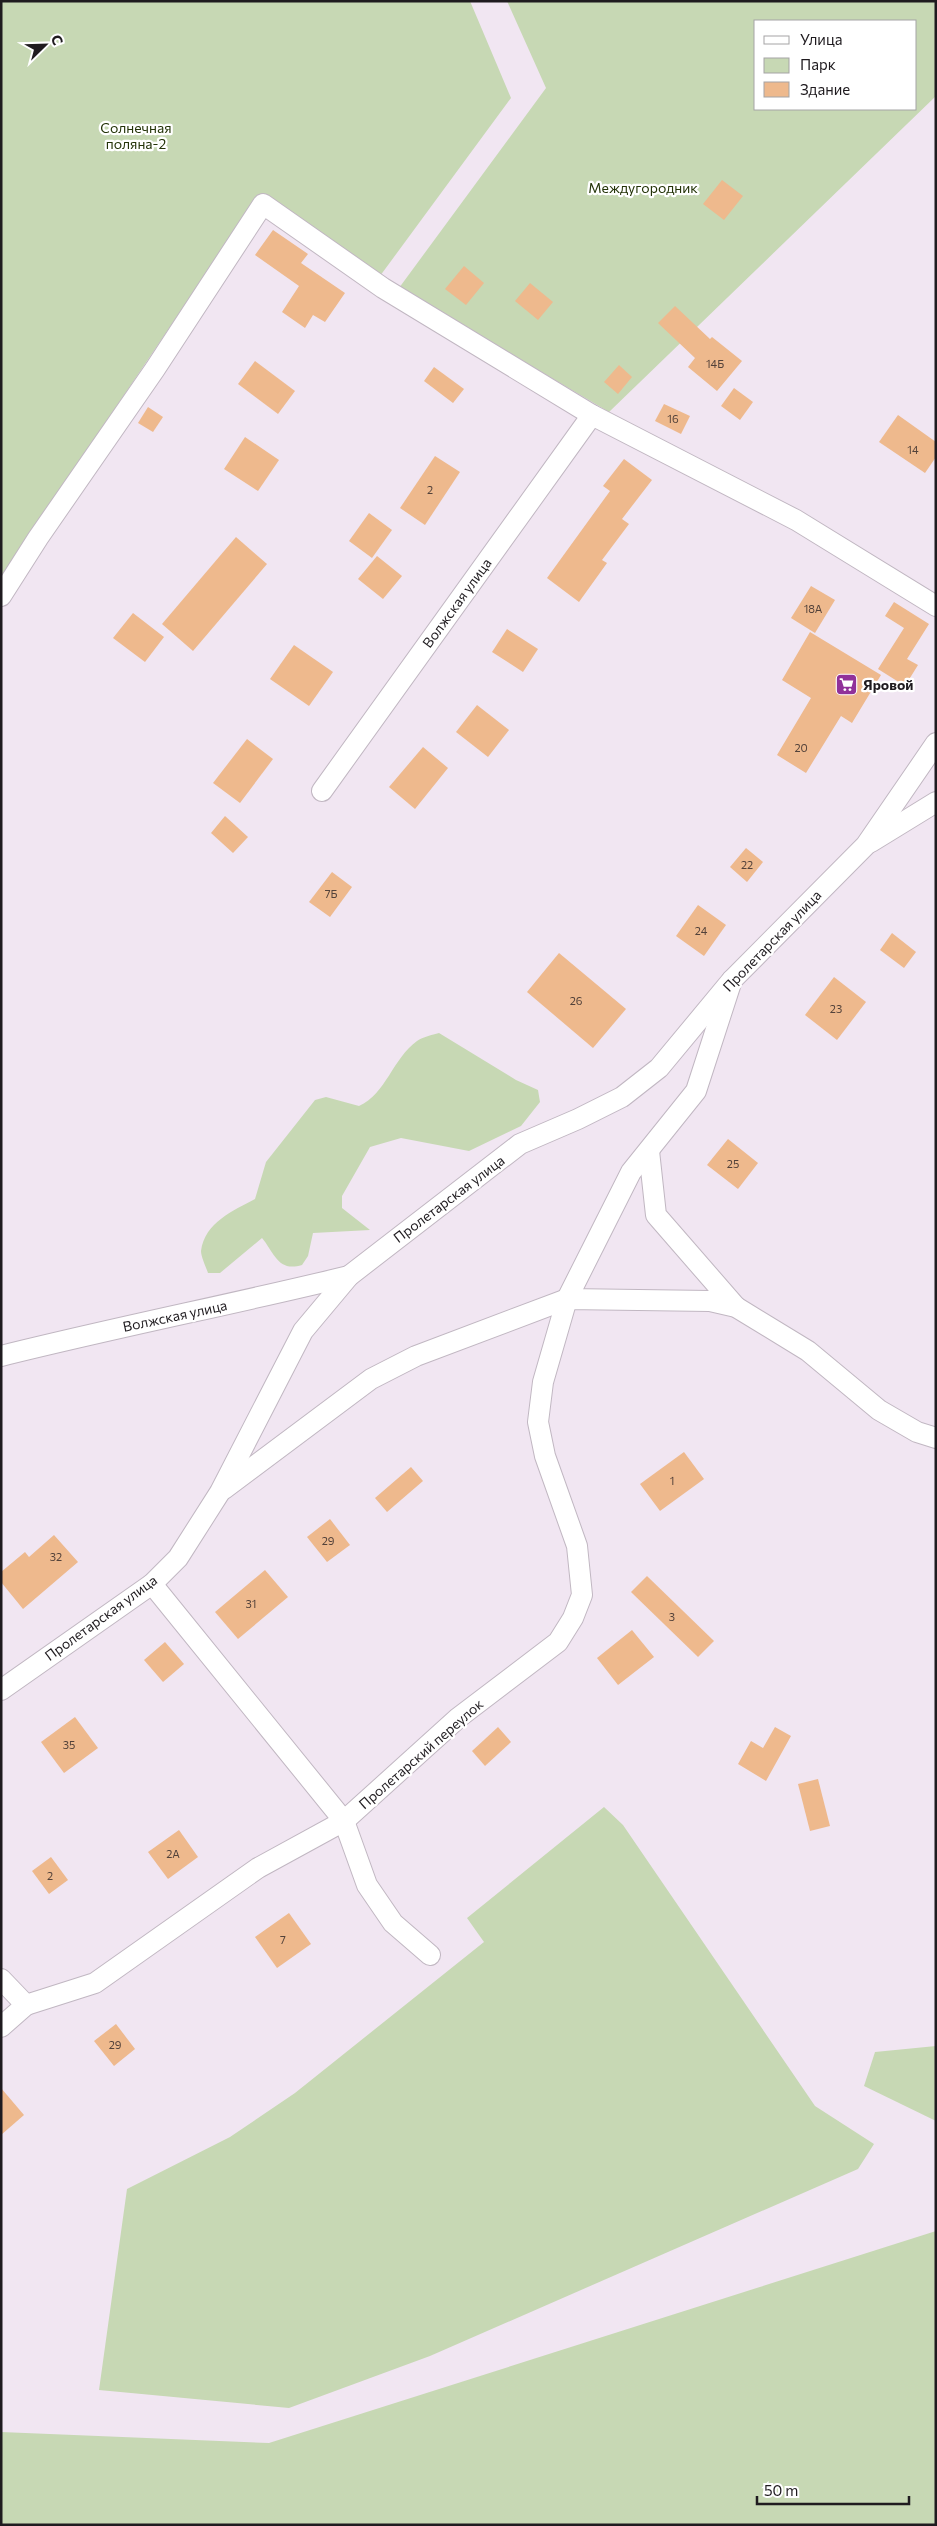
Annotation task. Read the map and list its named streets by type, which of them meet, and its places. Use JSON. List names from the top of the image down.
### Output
{
  "streets": {
    "street": ["Волжская улица", "Пролетарская улица", "Пролетарский переулок"]
  },
  "crossings": [
    ["Волжская улица", "Пролетарская улица"],
    ["Пролетарская улица", "Пролетарский переулок"]
  ],
  "parks": ["Солнечная поляна-2", "Междугородник"],
  "places": {
    "supermarket": ["Яровой"]
  },
  "house_numbers": [
    "14Б",
    "16",
    "14",
    "2",
    "18А",
    "20",
    "22",
    "7Б",
    "24",
    "26",
    "23",
    "25",
    "1",
    "29",
    "32",
    "31",
    "3",
    "35",
    "2А",
    "2",
    "7",
    "29"
  ],
  "legend": ["Улица", "Парк", "Здание"],
  "scale_bar": "50 m",
  "north": "top right"
}
